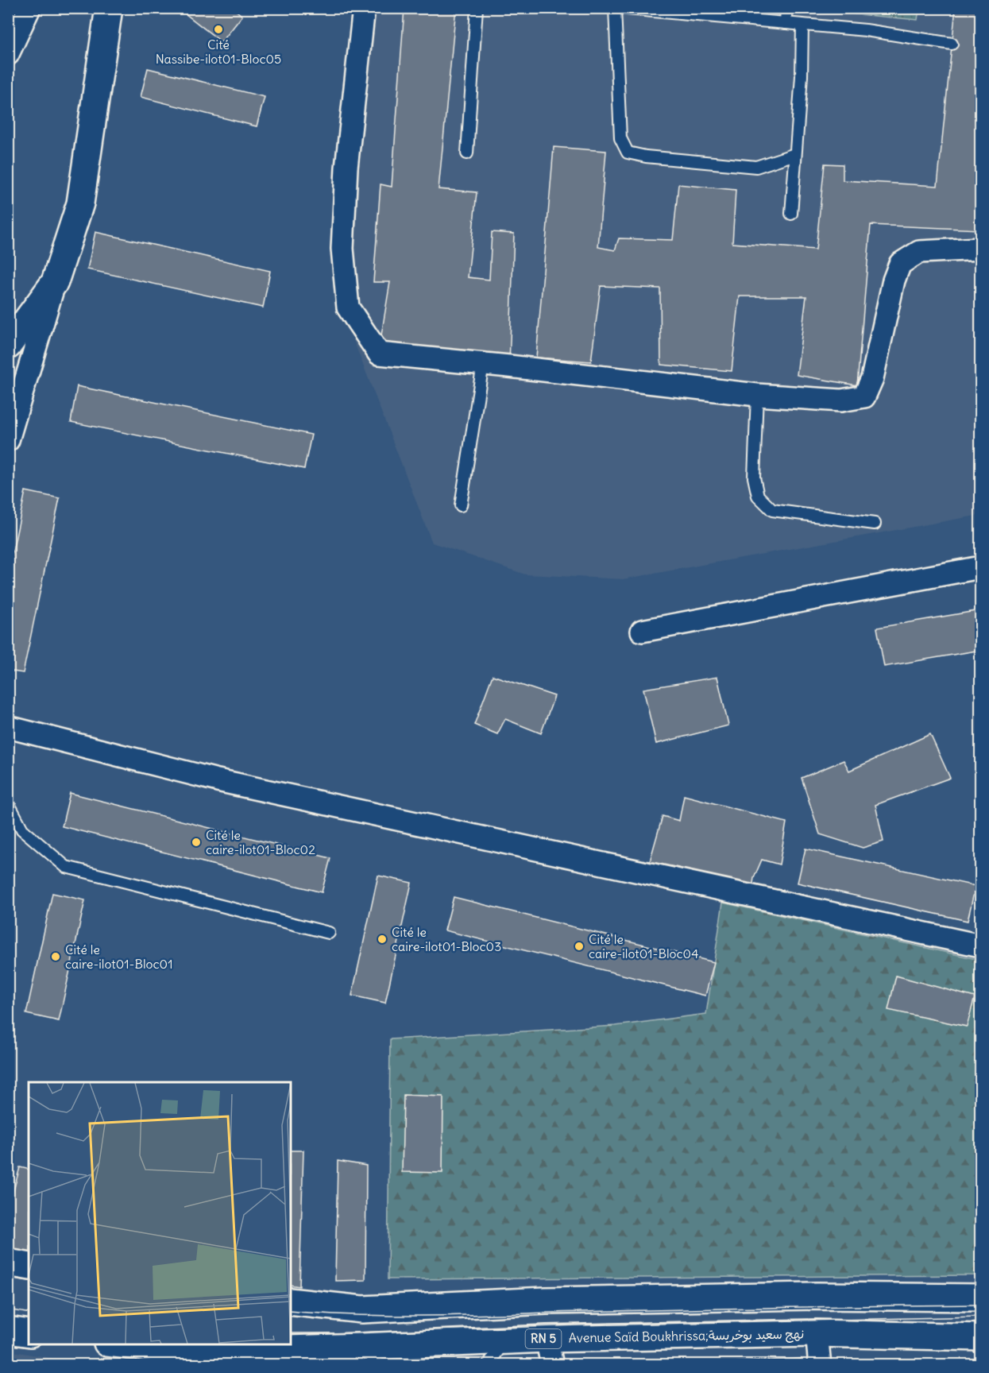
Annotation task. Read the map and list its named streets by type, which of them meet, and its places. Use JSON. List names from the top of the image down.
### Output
{
  "streets": {
    "main road": ["Avenue Saïd Boukhrissa;نهج سعيد بوخريسة", "RN 5"]
  },
  "places": [
    "Cité Nassibe-ilot01-Bloc05",
    "Cité le caire-ilot01-Bloc02",
    "Cité le caire-ilot01-Bloc03",
    "Cité le caire-ilot01-Bloc04",
    "Cité le caire-ilot01-Bloc01"
  ]
}
